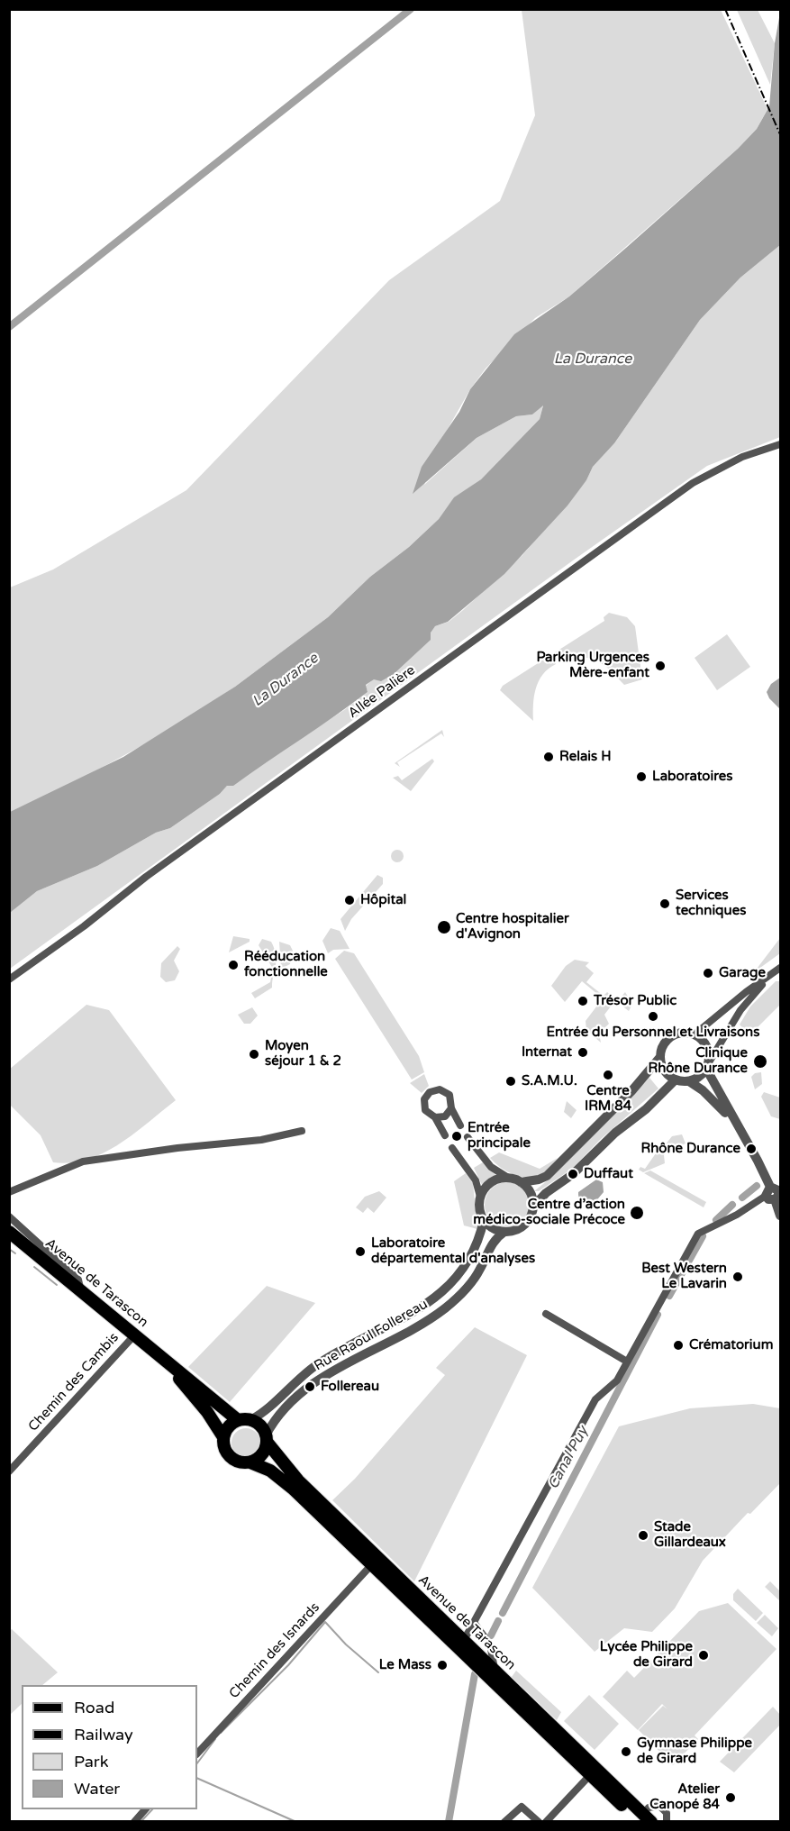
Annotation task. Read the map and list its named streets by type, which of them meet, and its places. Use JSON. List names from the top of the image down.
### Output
{
  "streets": {
    "main road": ["Avenue de Tarascon"],
    "street": [
      "Allée Palière",
      "Rue Raoul Follereau",
      "Chemin des Cambis",
      "Chemin des Isnards"
    ]
  },
  "crossings": [
    ["Avenue de Tarascon", "Rue Raoul Follereau"],
    ["Avenue de Tarascon", "Chemin des Cambis"],
    ["Avenue de Tarascon", "Chemin des Isnards"]
  ],
  "water": ["La Durance", "Canal Puy"],
  "places": [
    "Parking Urgences Mère-enfant",
    "Relais H",
    "Laboratoires",
    "Hôpital",
    "Services techniques",
    "Centre hospitalier d'Avignon",
    "Rééducation fonctionnelle",
    "Garage",
    "Trésor Public",
    "Entrée du Personnel et Livraisons",
    "Internat",
    "Moyen séjour 1 & 2",
    "Clinique Rhône Durance",
    "Centre IRM 84",
    "S.A.M.U.",
    "Entrée principale",
    "Rhône Durance",
    "Duffaut",
    "Centre d’action médico-sociale Précoce",
    "Laboratoire départemental d'analyses",
    "Best Western Le Lavarin",
    "Crématorium",
    "Follereau",
    "Stade Gillardeaux",
    "Lycée Philippe de Girard",
    "Le Mass",
    "Gymnase Philippe de Girard",
    "Atelier Canopé 84"
  ],
  "legend": [
    "Road",
    "Railway",
    "Park",
    "Water"
  ]
}
